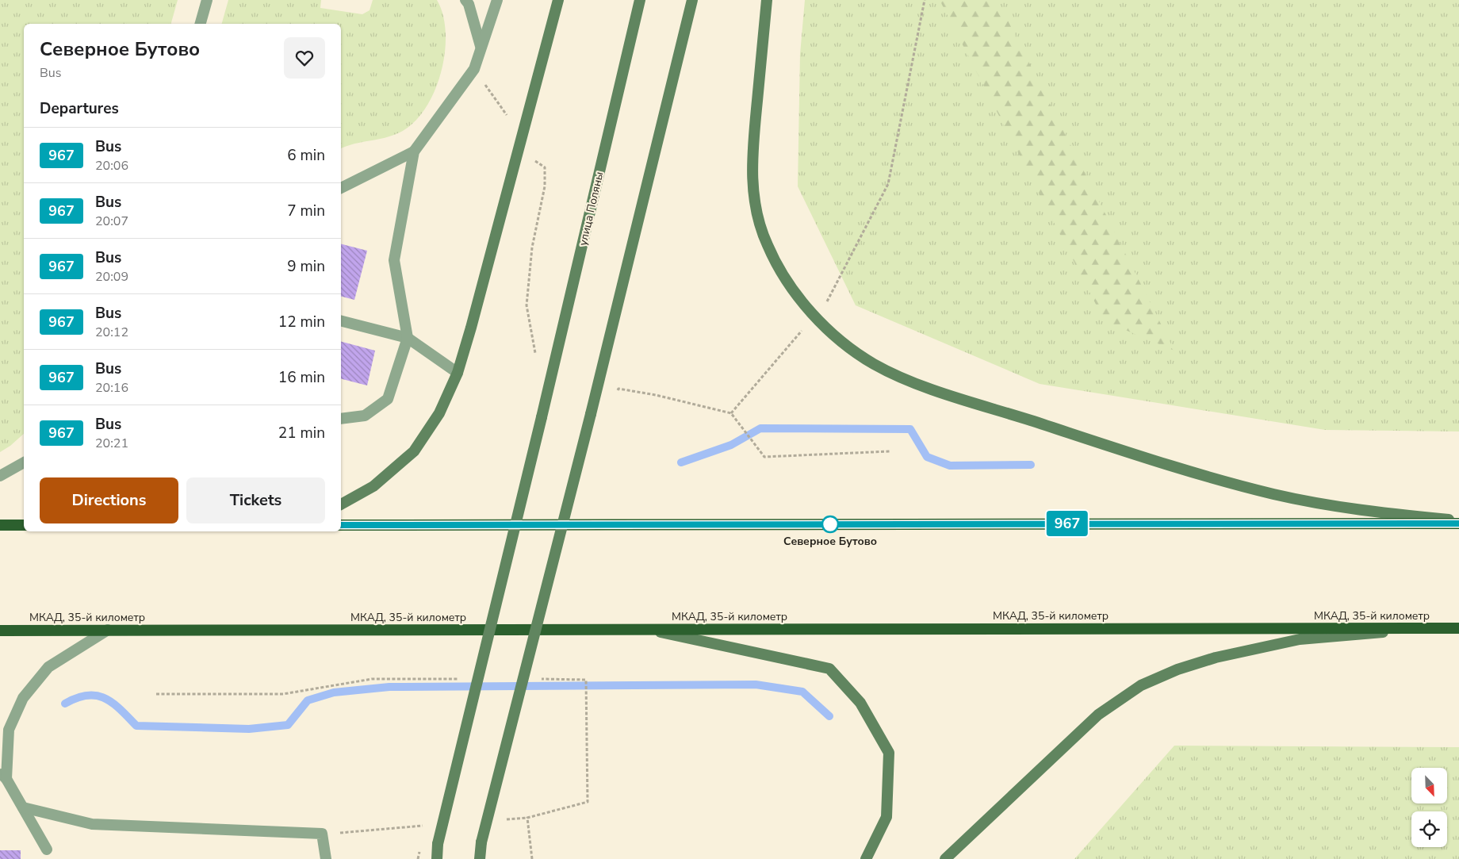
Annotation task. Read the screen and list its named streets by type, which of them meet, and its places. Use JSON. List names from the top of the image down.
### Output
{
  "streets": {
    "highway": ["МКАД, 35-й километр"],
    "main road": ["улица Поляны"]
  },
  "places": ["Северное Бутово"],
  "lines": ["bus line 967"],
  "north": "bottom right",
  "page": {
    "on_map": "967",
    "heading": [
      ["Северное Бутово", "Bus"],
      "Departures"
    ],
    "list": [
      {
        "mark": "967",
        "name": "Bus",
        "note": "20:06",
        "value": "6 min"
      },
      {
        "mark": "967",
        "name": "Bus",
        "note": "20:07",
        "value": "7 min"
      },
      {
        "mark": "967",
        "name": "Bus",
        "note": "20:09",
        "value": "9 min"
      },
      {
        "mark": "967",
        "name": "Bus",
        "note": "20:12",
        "value": "12 min"
      },
      {
        "mark": "967",
        "name": "Bus",
        "note": "20:16",
        "value": "16 min"
      },
      {
        "mark": "967",
        "name": "Bus",
        "note": "20:21",
        "value": "21 min"
      }
    ],
    "buttons": ["Directions", "Tickets"]
  }
}
